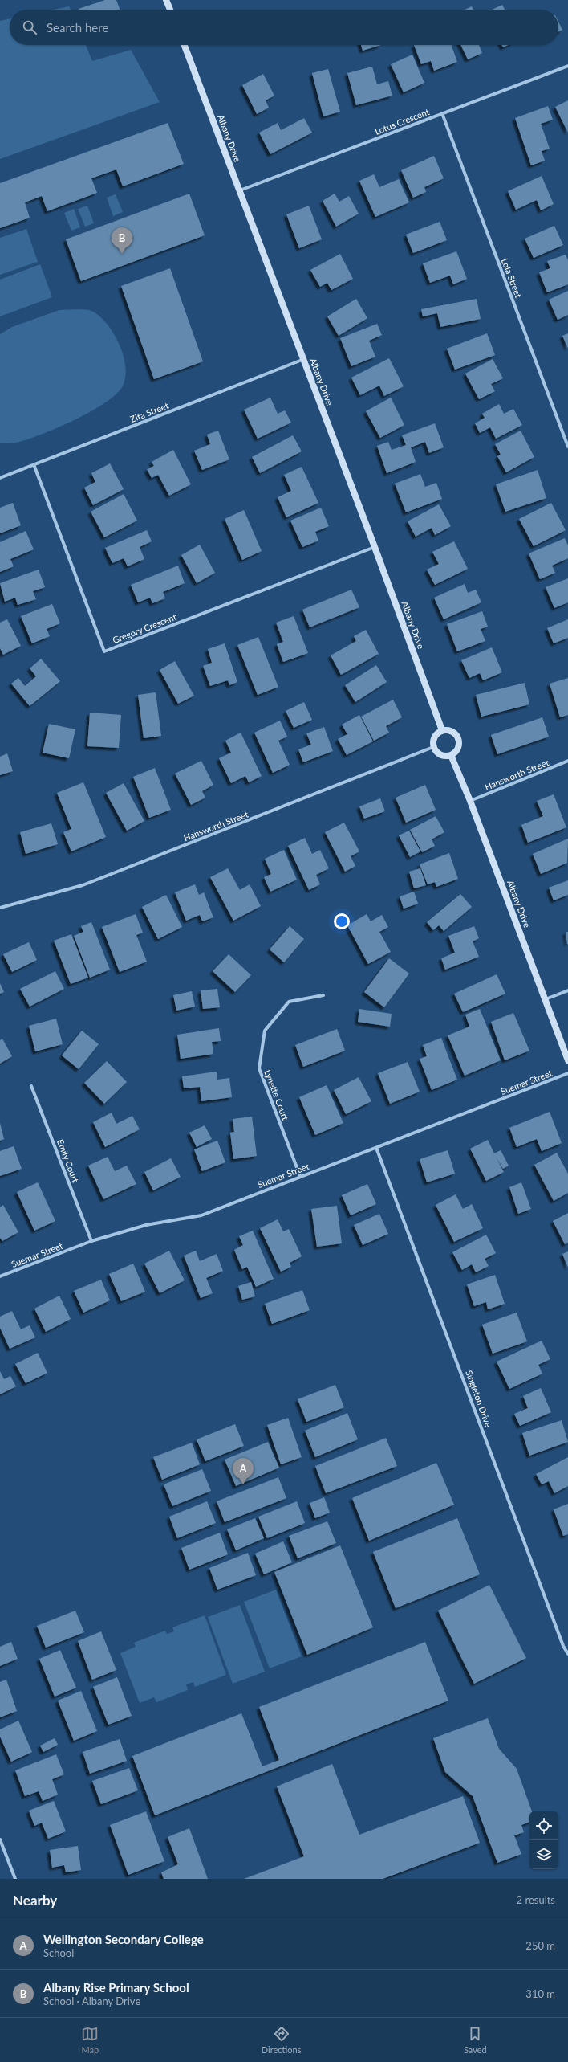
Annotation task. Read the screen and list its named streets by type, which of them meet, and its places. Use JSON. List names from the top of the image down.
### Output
{
  "streets": {
    "street": [
      "Lotus Crescent",
      "Albany Drive",
      "Lola Street",
      "Zita Street",
      "Gregory Crescent",
      "Hansworth Street",
      "Suemar Street",
      "Lynette Court",
      "Emily Court",
      "Singleton Drive"
    ]
  },
  "crossings": [
    ["Lotus Crescent", "Albany Drive"],
    ["Lotus Crescent", "Lola Street"],
    ["Albany Drive", "Zita Street"],
    ["Albany Drive", "Gregory Crescent"],
    ["Albany Drive", "Hansworth Street"],
    ["Zita Street", "Gregory Crescent"],
    ["Suemar Street", "Lynette Court"],
    ["Suemar Street", "Emily Court"],
    ["Suemar Street", "Singleton Drive"]
  ],
  "page": {
    "search": "Search here",
    "pins": ["B", "A"],
    "heading": ["Nearby", "2 results"],
    "list": [
      {
        "mark": "A",
        "name": "Wellington Secondary College",
        "note": "School",
        "value": "250 m"
      },
      {
        "mark": "B",
        "name": "Albany Rise Primary School",
        "note": "School · Albany Drive",
        "value": "310 m"
      }
    ],
    "nav": ["Map", "Directions", "Saved"]
  }
}
